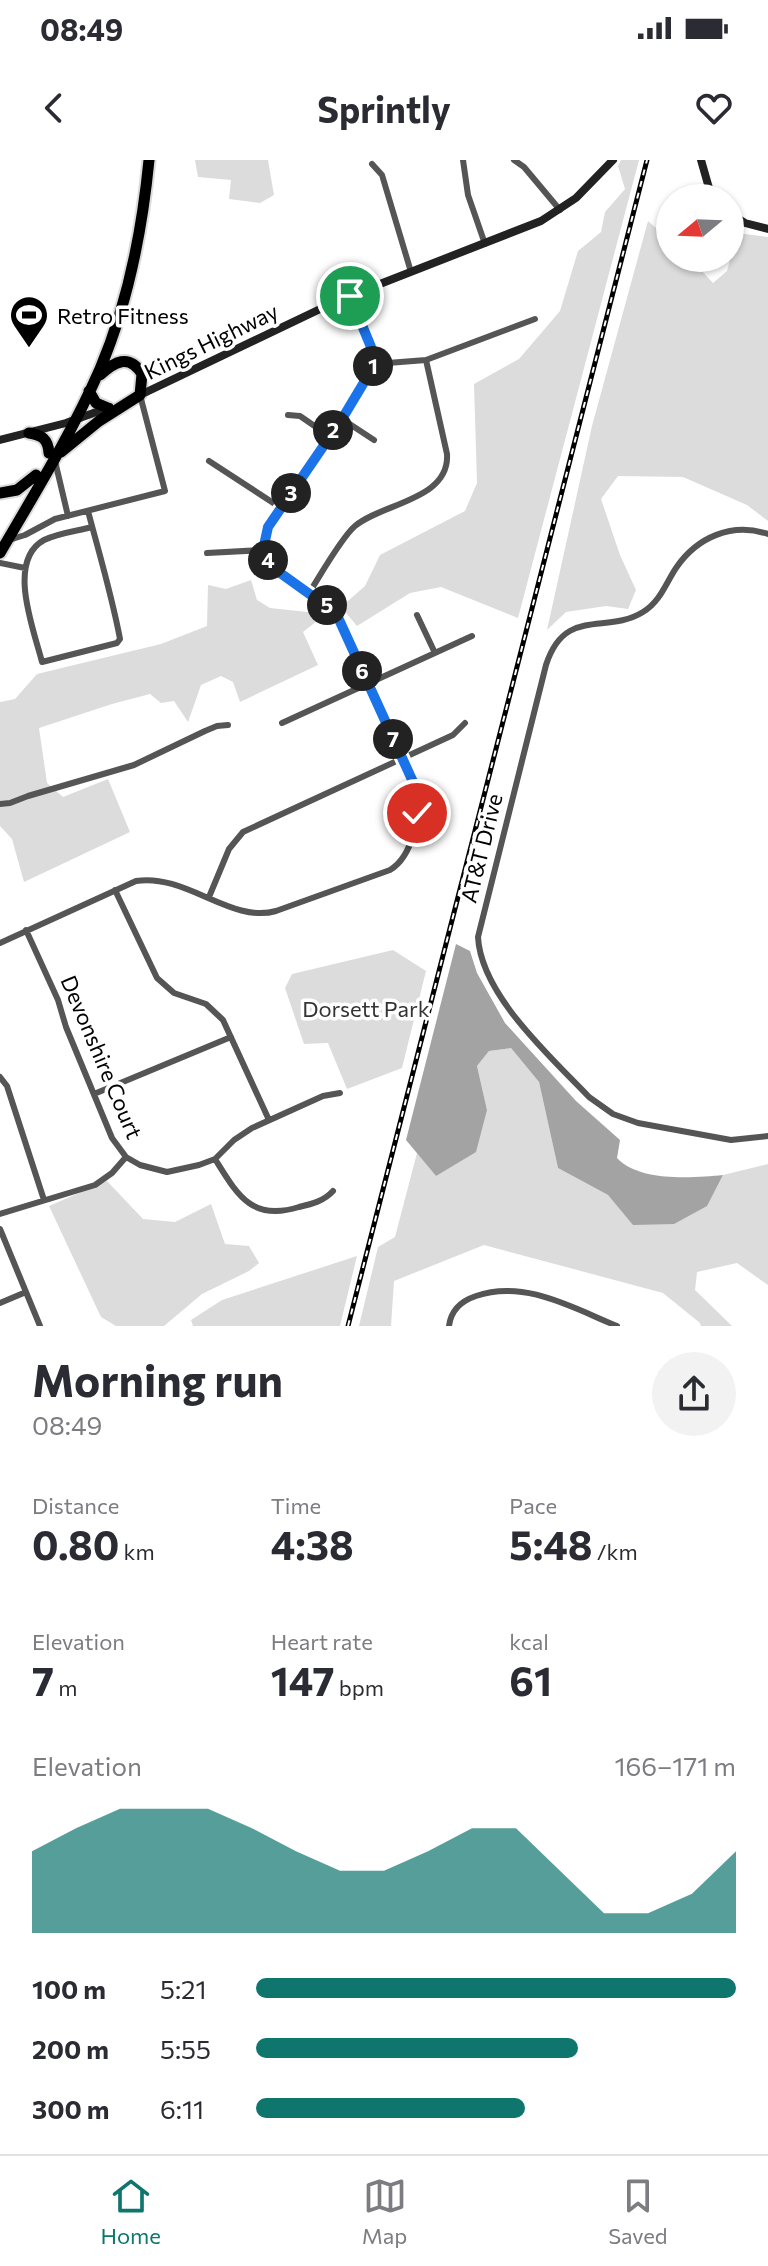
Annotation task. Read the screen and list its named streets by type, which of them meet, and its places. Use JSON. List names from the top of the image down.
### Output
{
  "streets": {
    "street": ["Kings Highway", "AT&T Drive", "Devonshire Court"]
  },
  "parks": ["Dorsett Park"],
  "places": {
    "sports": ["Retro Fitness"]
  },
  "north": "left",
  "page": {
    "status": "08:49",
    "header": "Sprintly",
    "pins": [
      "1",
      "2",
      "3",
      "4",
      "5",
      "6",
      "7"
    ],
    "heading": ["Morning run", "08:49"],
    "stats": [
      ["Distance", "0.80 km"],
      ["Time", "4:38"],
      ["Pace", "5:48 /km"],
      ["Elevation", "7 m"],
      ["Heart rate", "147 bpm"],
      ["kcal", "61"]
    ],
    "chart": ["Elevation", "166–171 m"],
    "list": [
      {
        "name": "100 m",
        "note": "5:21"
      },
      {
        "name": "200 m",
        "note": "5:55"
      },
      {
        "name": "300 m",
        "note": "6:11"
      }
    ],
    "tabs": ["Home", "Map", "Saved"]
  }
}
